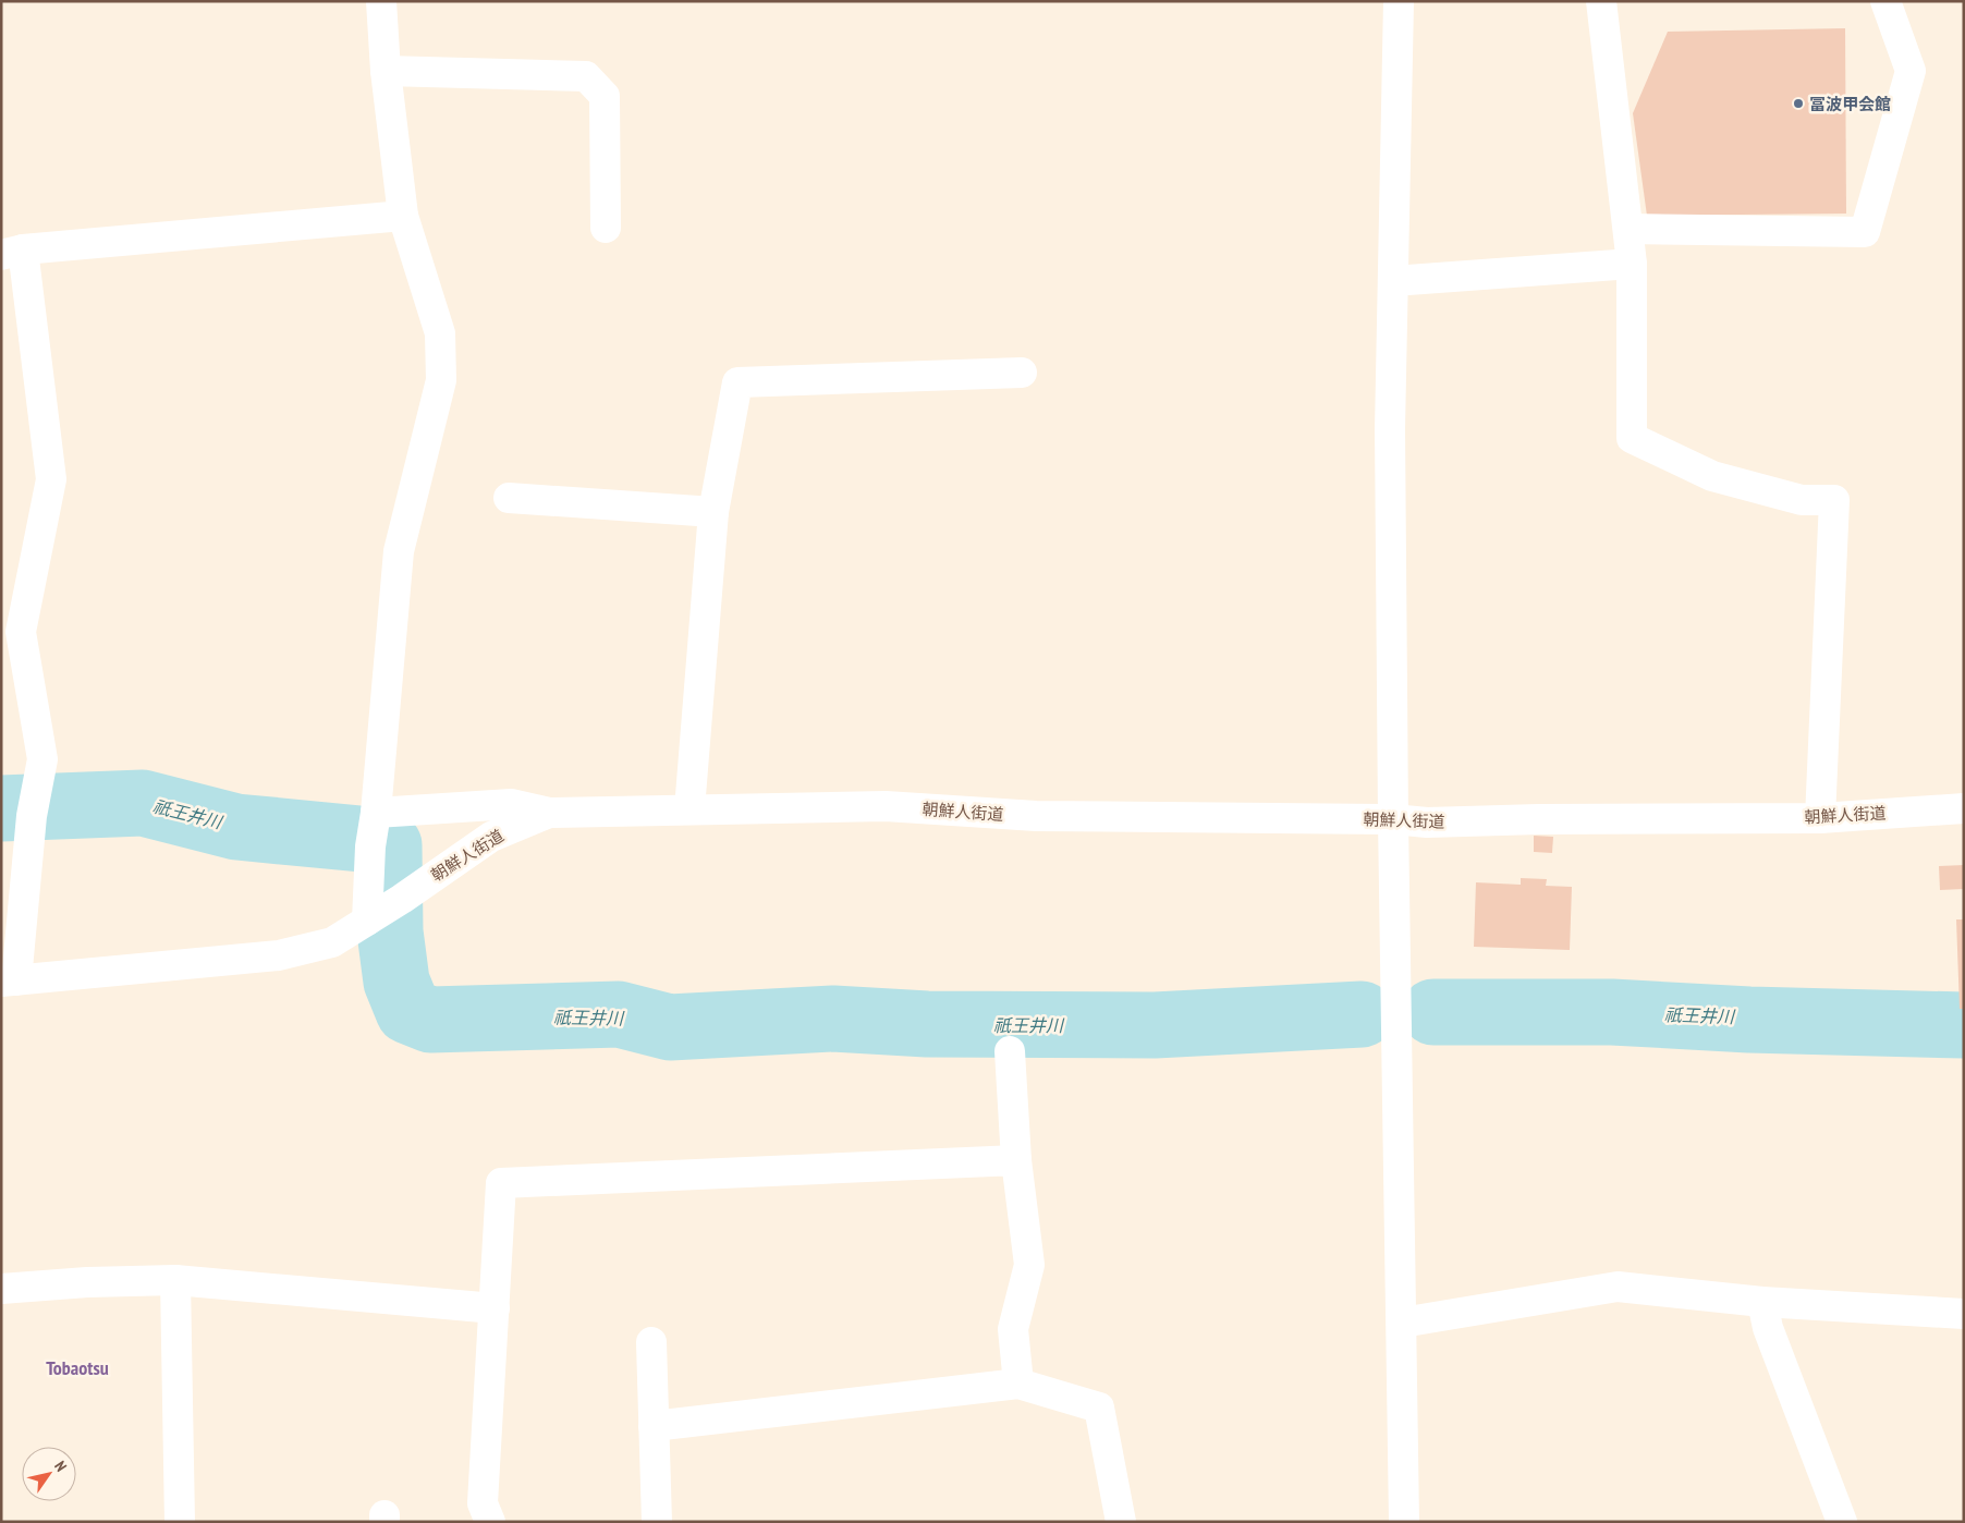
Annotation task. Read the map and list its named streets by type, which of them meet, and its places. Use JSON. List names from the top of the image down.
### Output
{
  "streets": {
    "street": ["朝鮮人街道"]
  },
  "districts": ["Tobaotsu"],
  "water": ["祇王井川"],
  "places": ["冨波甲会館"],
  "north": "top right"
}
